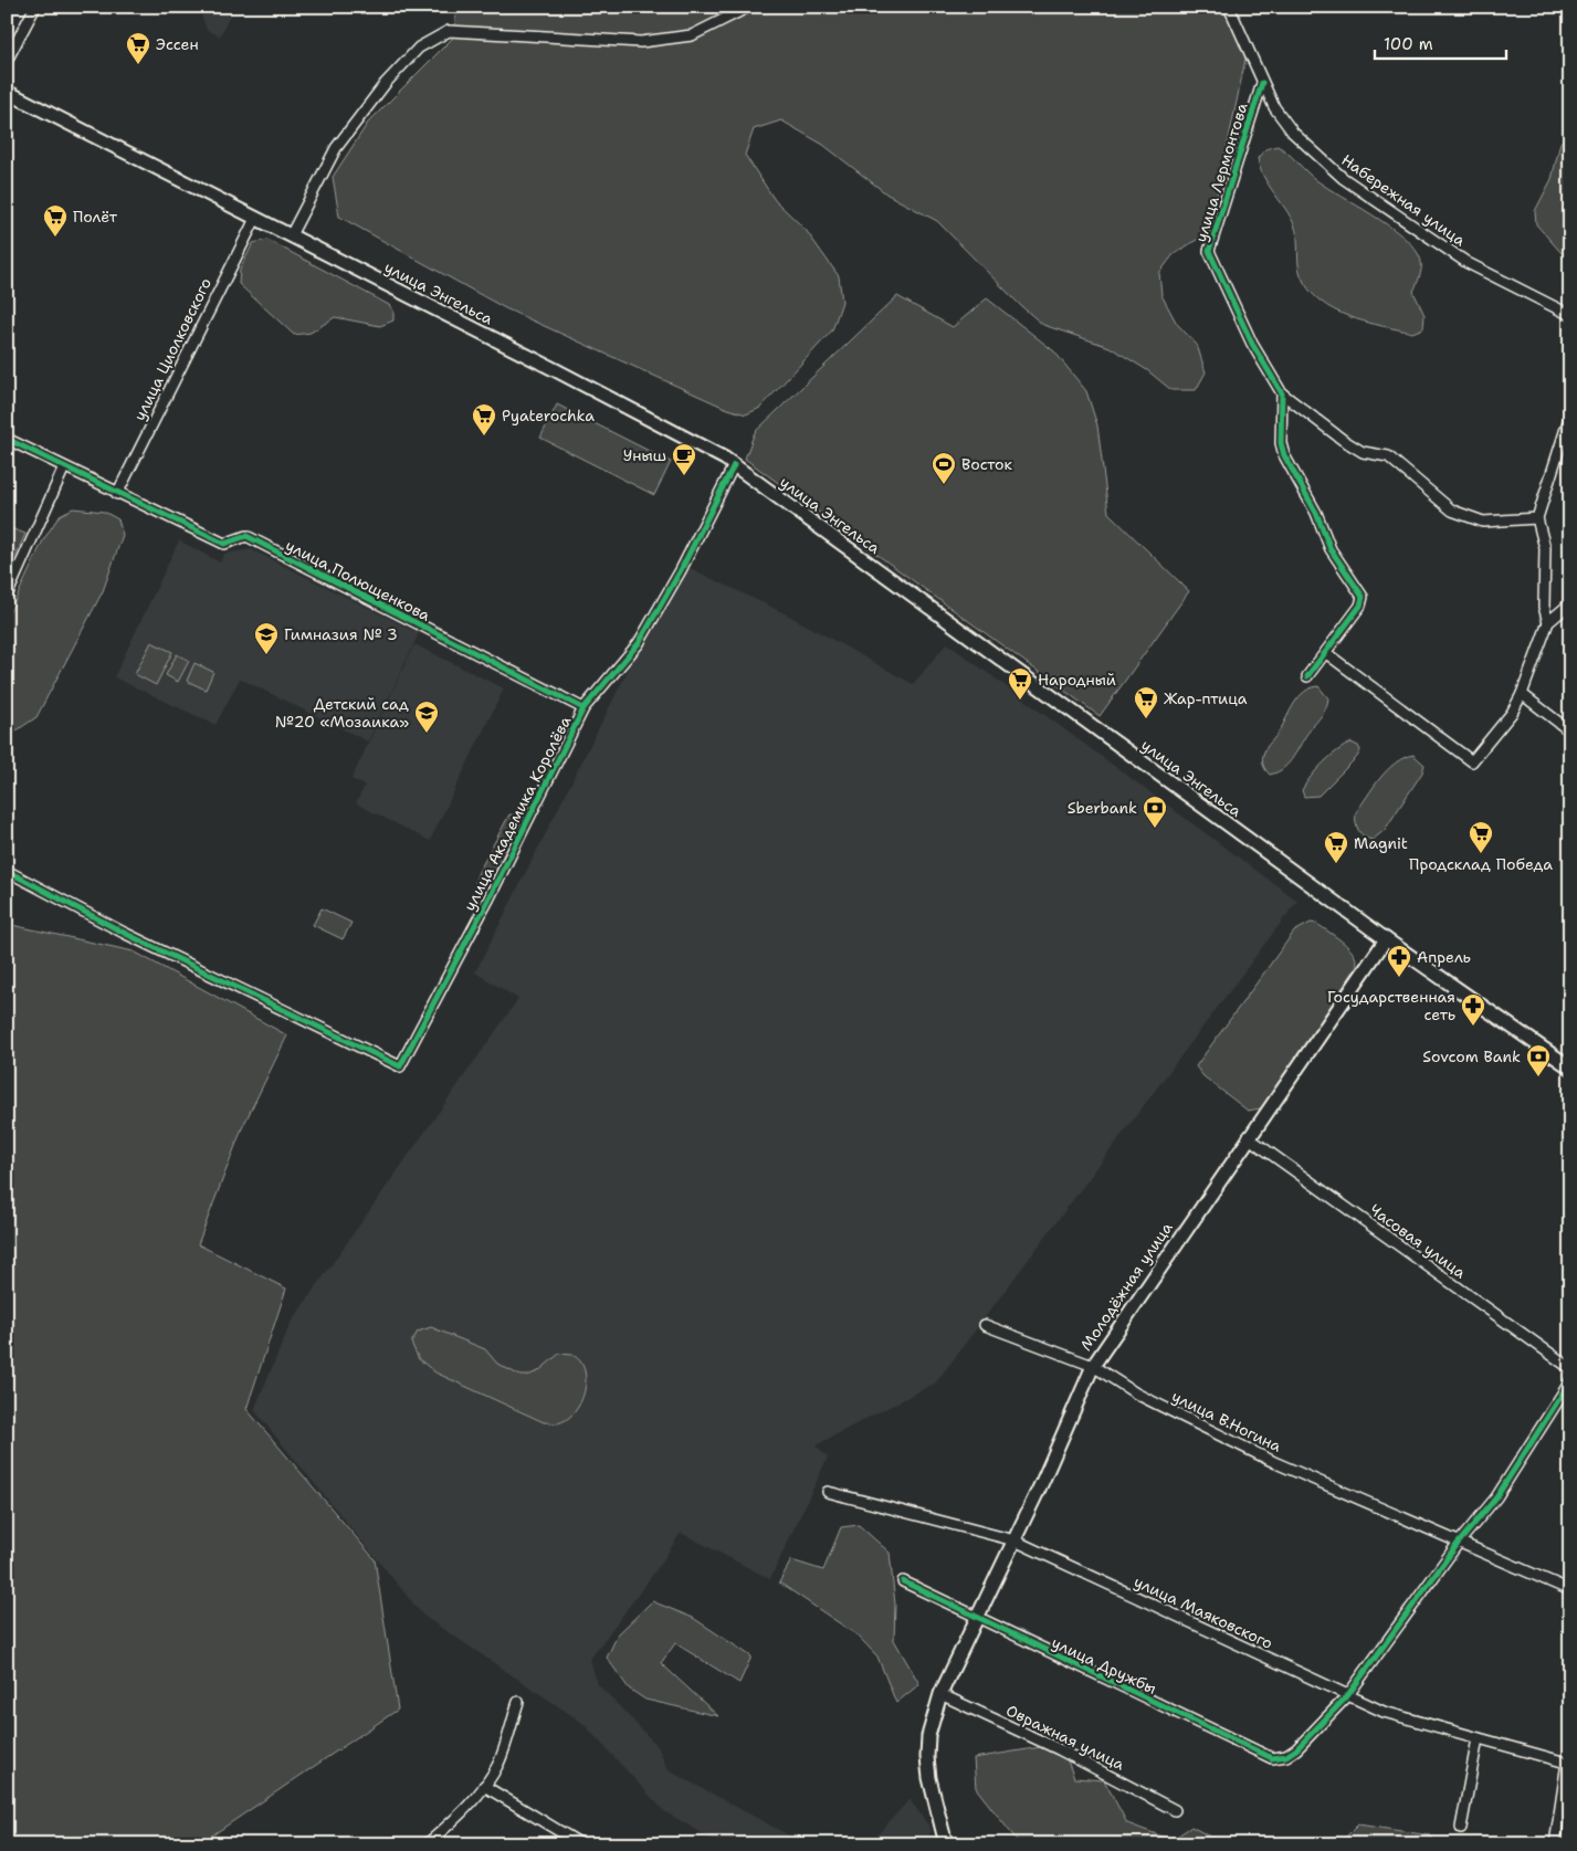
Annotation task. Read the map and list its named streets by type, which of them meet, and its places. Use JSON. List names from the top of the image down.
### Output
{
  "streets": {
    "main road": ["улица Энгельса", "Молодёжная улица"],
    "street": [
      "улица Лермонтова",
      "Набережная улица",
      "улица Циолковского",
      "улица Полющенкова",
      "улица Академика Королёва",
      "Часовая улица",
      "улица В.Ногина",
      "улица Маяковского",
      "улица Дружбы",
      "Овражная улица"
    ]
  },
  "crossings": [
    ["улица Лермонтова", "Набережная улица"],
    ["улица Энгельса", "улица Циолковского"],
    ["улица Энгельса", "улица Академика Королёва"],
    ["улица Энгельса", "Молодёжная улица"],
    ["улица Циолковского", "улица Полющенкова"],
    ["улица Полющенкова", "улица Академика Королёва"],
    ["Часовая улица", "Молодёжная улица"],
    ["Молодёжная улица", "улица В.Ногина"],
    ["Молодёжная улица", "улица Маяковского"],
    ["Молодёжная улица", "улица Дружбы"],
    ["Молодёжная улица", "Овражная улица"],
    ["улица Маяковского", "улица Дружбы"]
  ],
  "places": {
    "supermarket": [
      "Эссен",
      "Полёт",
      "Pyaterochka",
      "Народный",
      "Жар-птица",
      "Продсклад Победа",
      "Magnit"
    ],
    "cafe": ["Уныш"],
    "sports": ["Восток"],
    "school or university": ["Гимназия № 3", "Детский сад №20 «Мозаика»"],
    "bank": ["Sberbank", "Sovcom Bank"],
    "pharmacy": ["Апрель", "Государственная сеть"]
  },
  "scale_bar": "100 m"
}
